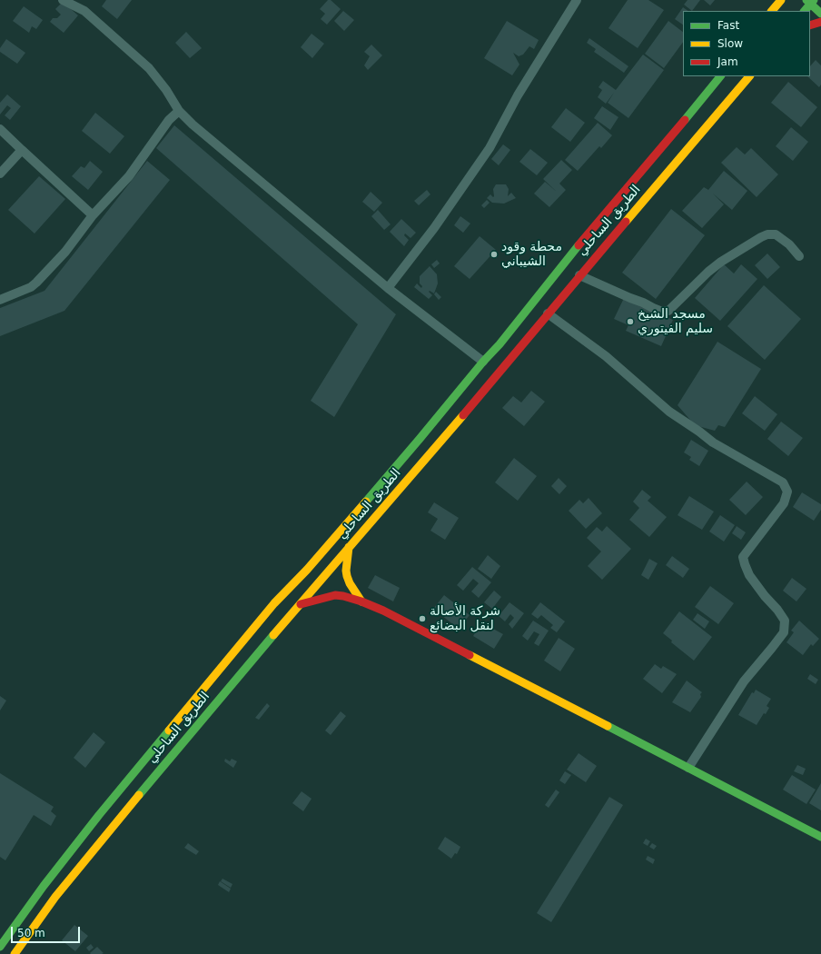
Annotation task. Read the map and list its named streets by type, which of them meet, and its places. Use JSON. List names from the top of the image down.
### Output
{
  "streets": {
    "main road": ["الطريق الساحلي"]
  },
  "places": ["محطة وقود الشيباني", "مسجد الشيخ سليم الفيتوري", "شركة الأصالة لنقل البضائع"],
  "legend": ["Fast", "Slow", "Jam"],
  "scale_bar": "50 m"
}
